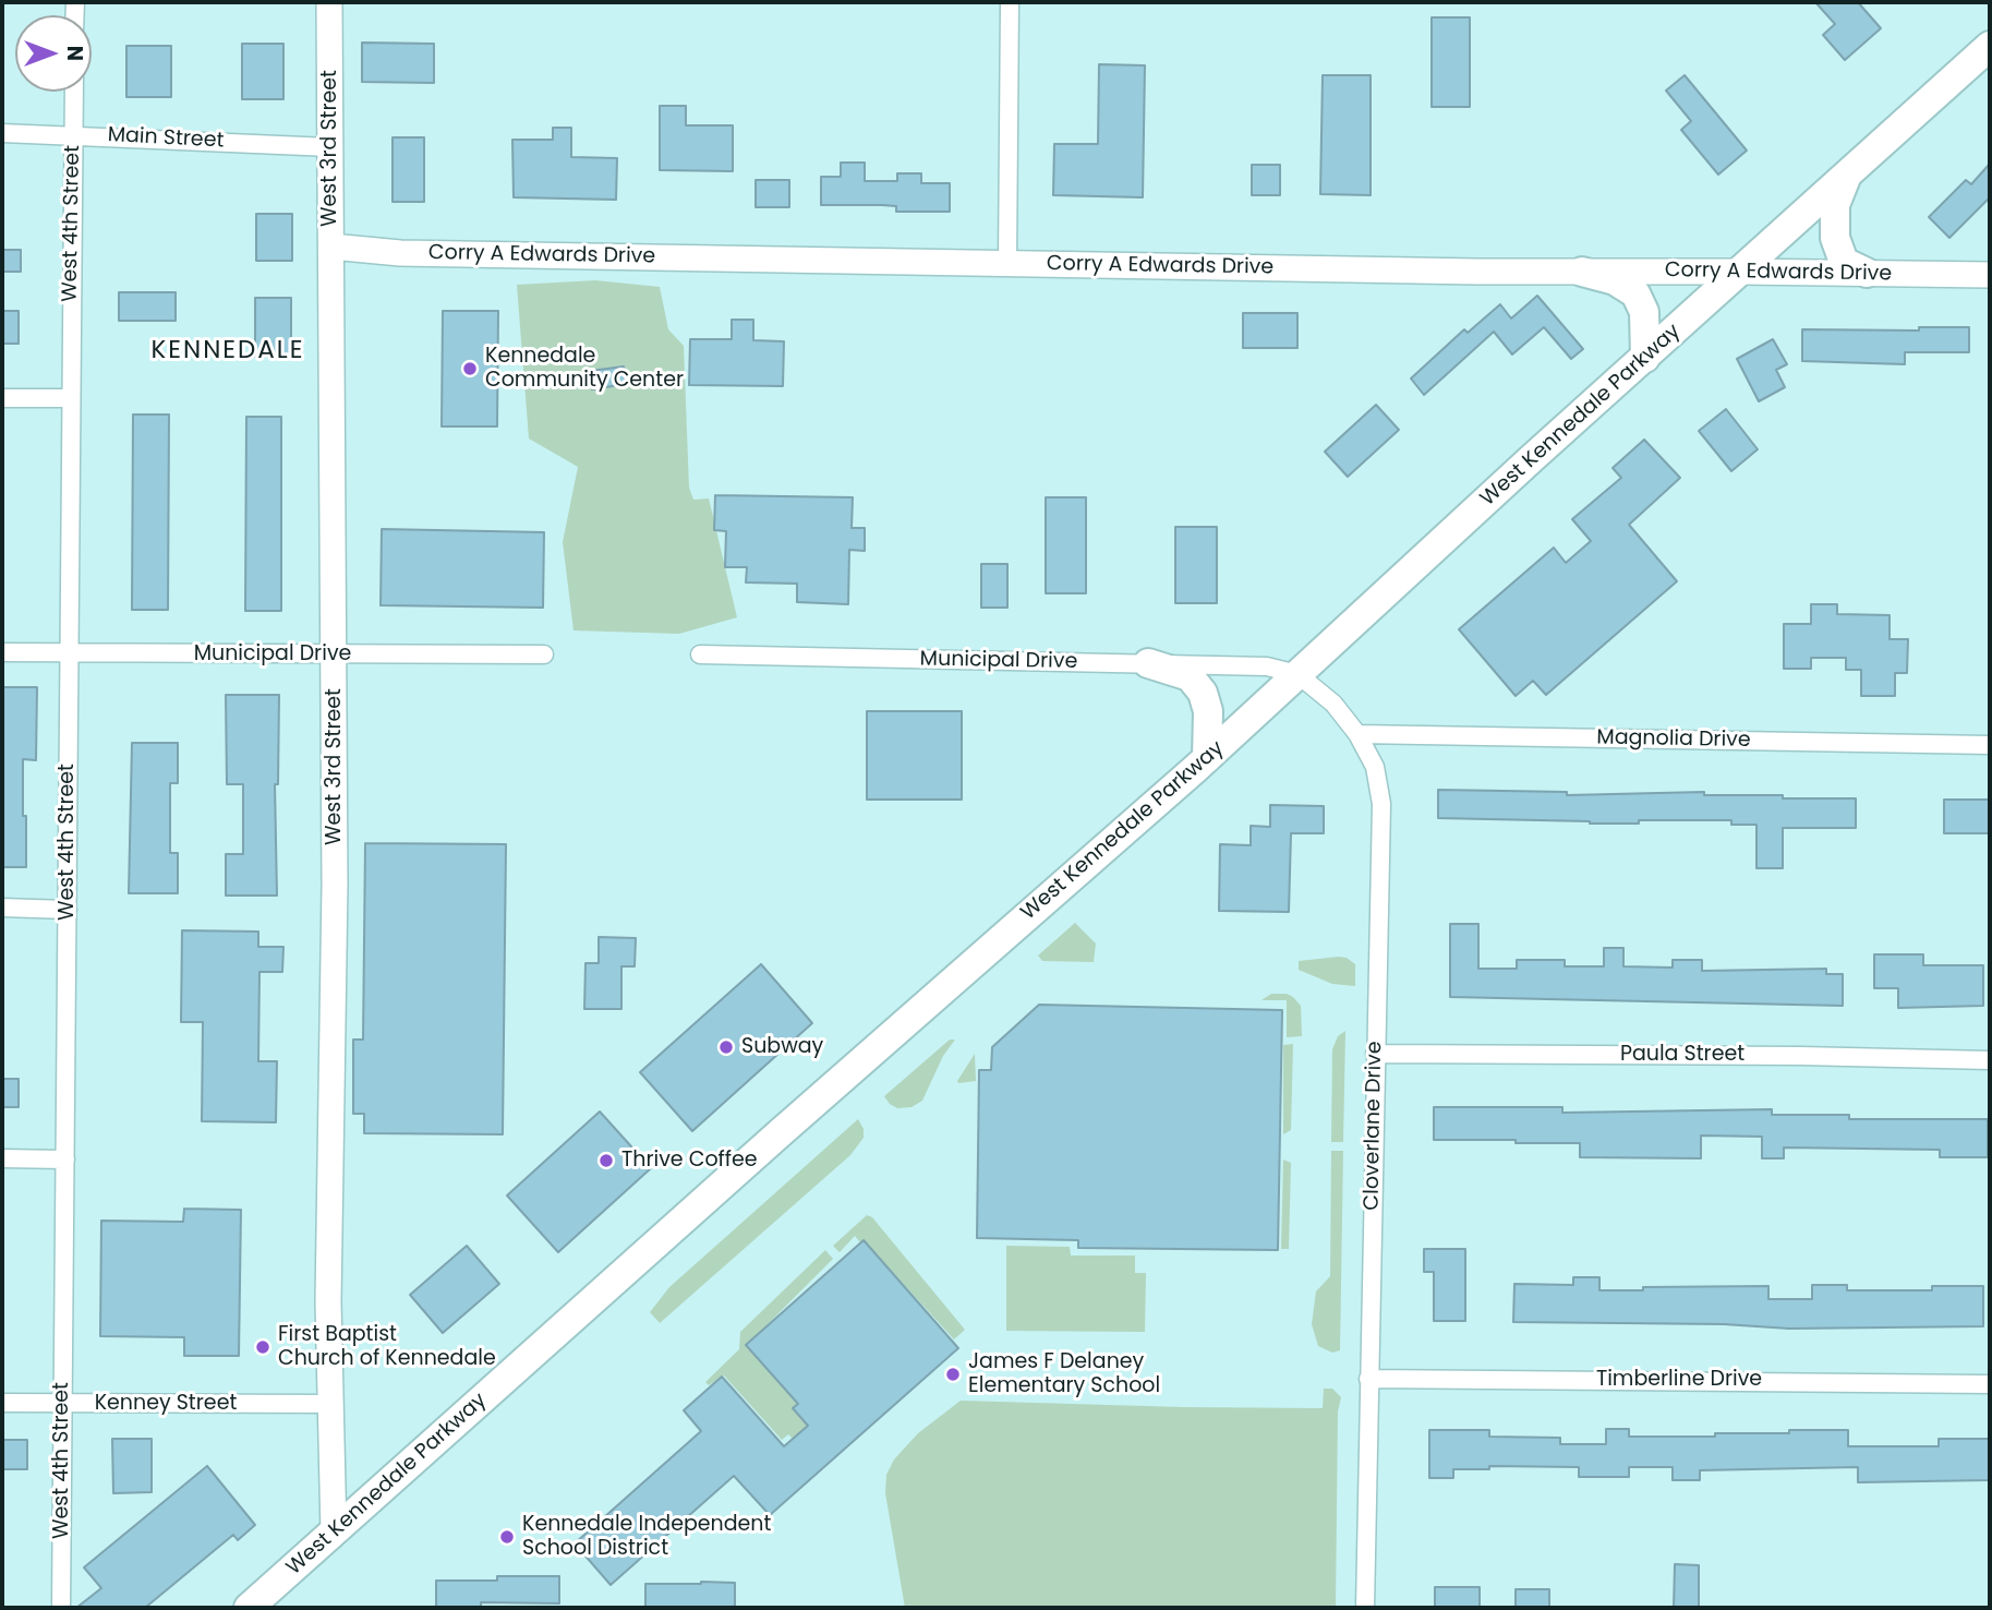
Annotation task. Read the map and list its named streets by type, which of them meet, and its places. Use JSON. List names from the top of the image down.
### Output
{
  "streets": {
    "main road": ["West Kennedale Parkway"],
    "street": [
      "Main Street",
      "West 3rd Street",
      "West 4th Street",
      "Corry A Edwards Drive",
      "Municipal Drive",
      "Magnolia Drive",
      "Paula Street",
      "Cloverlane Drive",
      "Timberline Drive",
      "Kenney Street"
    ]
  },
  "crossings": [
    ["Main Street", "West 3rd Street"],
    ["Main Street", "West 4th Street"],
    ["West 3rd Street", "Corry A Edwards Drive"],
    ["West 3rd Street", "West Kennedale Parkway"],
    ["West 3rd Street", "Municipal Drive"],
    ["West 3rd Street", "Kenney Street"],
    ["West 4th Street", "Municipal Drive"],
    ["West 4th Street", "Kenney Street"],
    ["Corry A Edwards Drive", "West Kennedale Parkway"],
    ["West Kennedale Parkway", "Municipal Drive"],
    ["West Kennedale Parkway", "Cloverlane Drive"],
    ["Municipal Drive", "Cloverlane Drive"],
    ["Magnolia Drive", "Cloverlane Drive"],
    ["Paula Street", "Cloverlane Drive"],
    ["Cloverlane Drive", "Timberline Drive"]
  ],
  "districts": ["KENNEDALE"],
  "places": [
    "Kennedale Community Center",
    "Subway",
    "Thrive Coffee",
    "First Baptist Church of Kennedale",
    "James F Delaney Elementary School",
    "Kennedale Independent School District"
  ],
  "north": "right"
}
